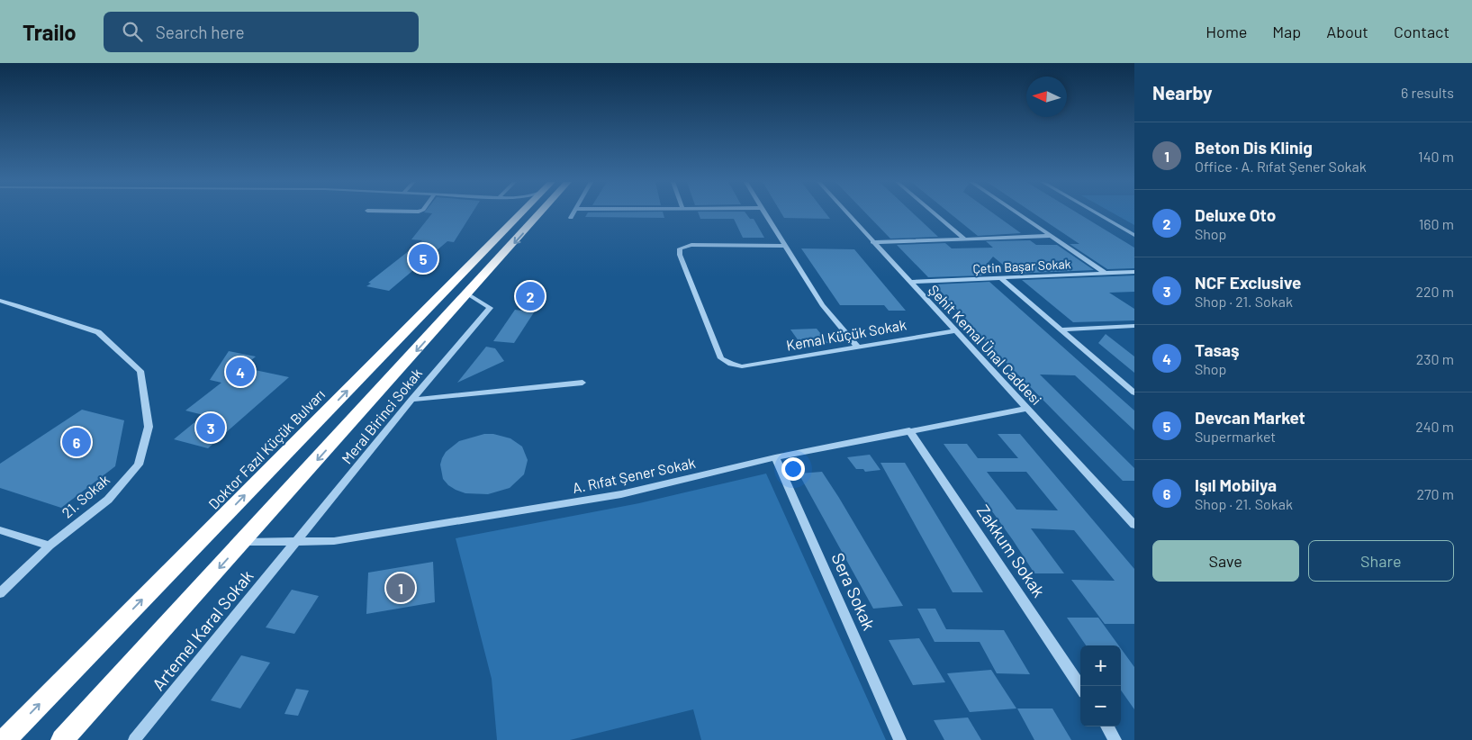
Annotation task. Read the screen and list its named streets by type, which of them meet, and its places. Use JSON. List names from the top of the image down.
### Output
{
  "streets": {
    "highway": ["Doktor Fazıl Küçük Bulvarı"],
    "street": [
      "Çetin Başar Sokak",
      "Kemal Küçük Sokak",
      "Şehit Kemal Ünal Caddesi",
      "Meral Birinci Sokak",
      "A. Rıfat Şener Sokak",
      "21. Sokak",
      "Zakkum Sokak",
      "Sera Sokak",
      "Artemel Karal Sokak"
    ]
  },
  "crossings": [
    ["Çetin Başar Sokak", "Şehit Kemal Ünal Caddesi"],
    ["Kemal Küçük Sokak", "Şehit Kemal Ünal Caddesi"],
    ["Şehit Kemal Ünal Caddesi", "A. Rıfat Şener Sokak"],
    ["Meral Birinci Sokak", "A. Rıfat Şener Sokak"],
    ["Meral Birinci Sokak", "Artemel Karal Sokak"],
    ["A. Rıfat Şener Sokak", "Zakkum Sokak"],
    ["A. Rıfat Şener Sokak", "Sera Sokak"],
    ["A. Rıfat Şener Sokak", "Artemel Karal Sokak"]
  ],
  "north": "left",
  "page": {
    "header": "Trailo",
    "search": "Search here",
    "nav": [
      "Home",
      "Map",
      "About",
      "Contact"
    ],
    "heading": ["Nearby", "6 results"],
    "list": [
      {
        "mark": "1",
        "name": "Beton Dis Klinig",
        "note": "Office · A. Rıfat Şener Sokak",
        "value": "140 m"
      },
      {
        "mark": "2",
        "name": "Deluxe Oto",
        "note": "Shop",
        "value": "160 m"
      },
      {
        "mark": "3",
        "name": "NCF Exclusive",
        "note": "Shop · 21. Sokak",
        "value": "220 m"
      },
      {
        "mark": "4",
        "name": "Tasaş",
        "note": "Shop",
        "value": "230 m"
      },
      {
        "mark": "5",
        "name": "Devcan Market",
        "note": "Supermarket",
        "value": "240 m"
      },
      {
        "mark": "6",
        "name": "Işıl Mobilya",
        "note": "Shop · 21. Sokak",
        "value": "270 m"
      }
    ],
    "pins": [
      "5",
      "2",
      "4",
      "3",
      "6",
      "1"
    ],
    "buttons": ["Save", "Share"],
    "map_buttons": ["+", "−"]
  }
}
